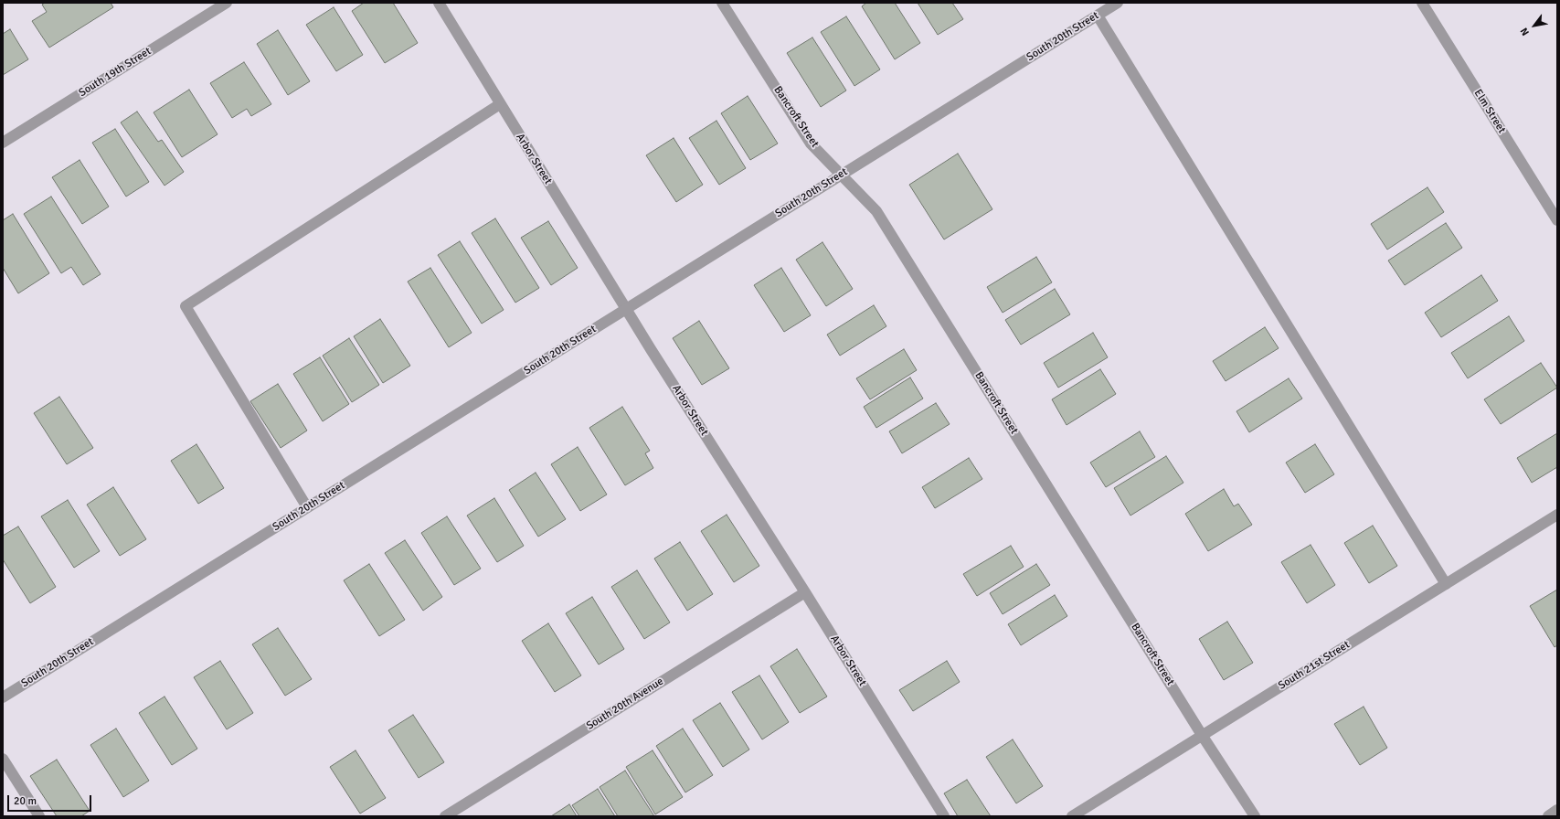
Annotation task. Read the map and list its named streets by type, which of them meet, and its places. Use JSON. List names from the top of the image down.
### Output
{
  "streets": {
    "street": [
      "South 20th Street",
      "South 19th Street",
      "Elm Street",
      "Bancroft Street",
      "Arbor Street",
      "South 21st Street",
      "South 20th Avenue"
    ]
  },
  "crossings": [
    ["South 20th Street", "Bancroft Street"],
    ["South 20th Street", "Arbor Street"],
    ["Bancroft Street", "South 21st Street"],
    ["Arbor Street", "South 20th Avenue"]
  ],
  "scale_bar": "20 m",
  "north": "bottom left"
}
